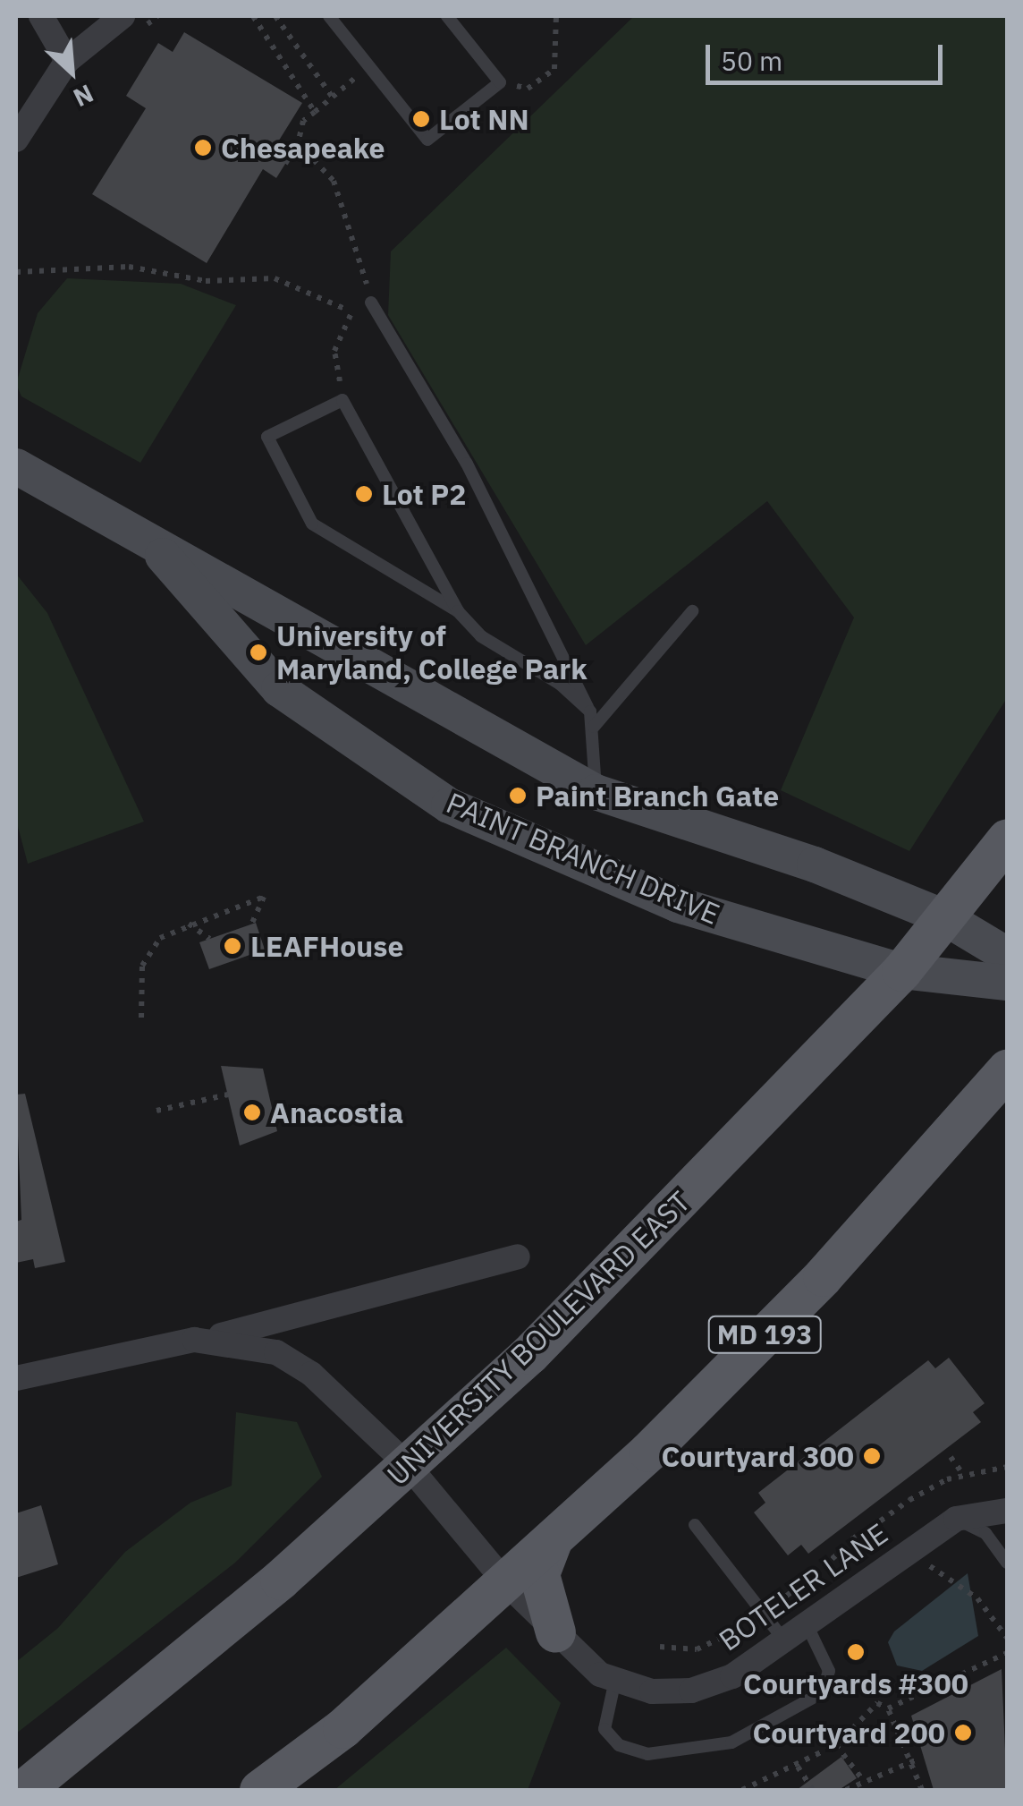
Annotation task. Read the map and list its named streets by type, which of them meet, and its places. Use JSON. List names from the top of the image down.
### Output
{
  "streets": {
    "main road": ["MD 193", "UNIVERSITY BOULEVARD EAST"],
    "street": ["PAINT BRANCH DRIVE", "BOTELER LANE"]
  },
  "crossings": [
    ["PAINT BRANCH DRIVE", "UNIVERSITY BOULEVARD EAST"],
    ["MD 193", "BOTELER LANE"],
    ["UNIVERSITY BOULEVARD EAST", "BOTELER LANE"]
  ],
  "places": [
    "Lot NN",
    "Chesapeake",
    "Lot P2",
    "University of Maryland, College Park",
    "Paint Branch Gate",
    "LEAFHouse",
    "Anacostia",
    "Courtyard 300",
    "Courtyards #300",
    "Courtyard 200"
  ],
  "scale_bar": "50 m",
  "north": "bottom right"
}
